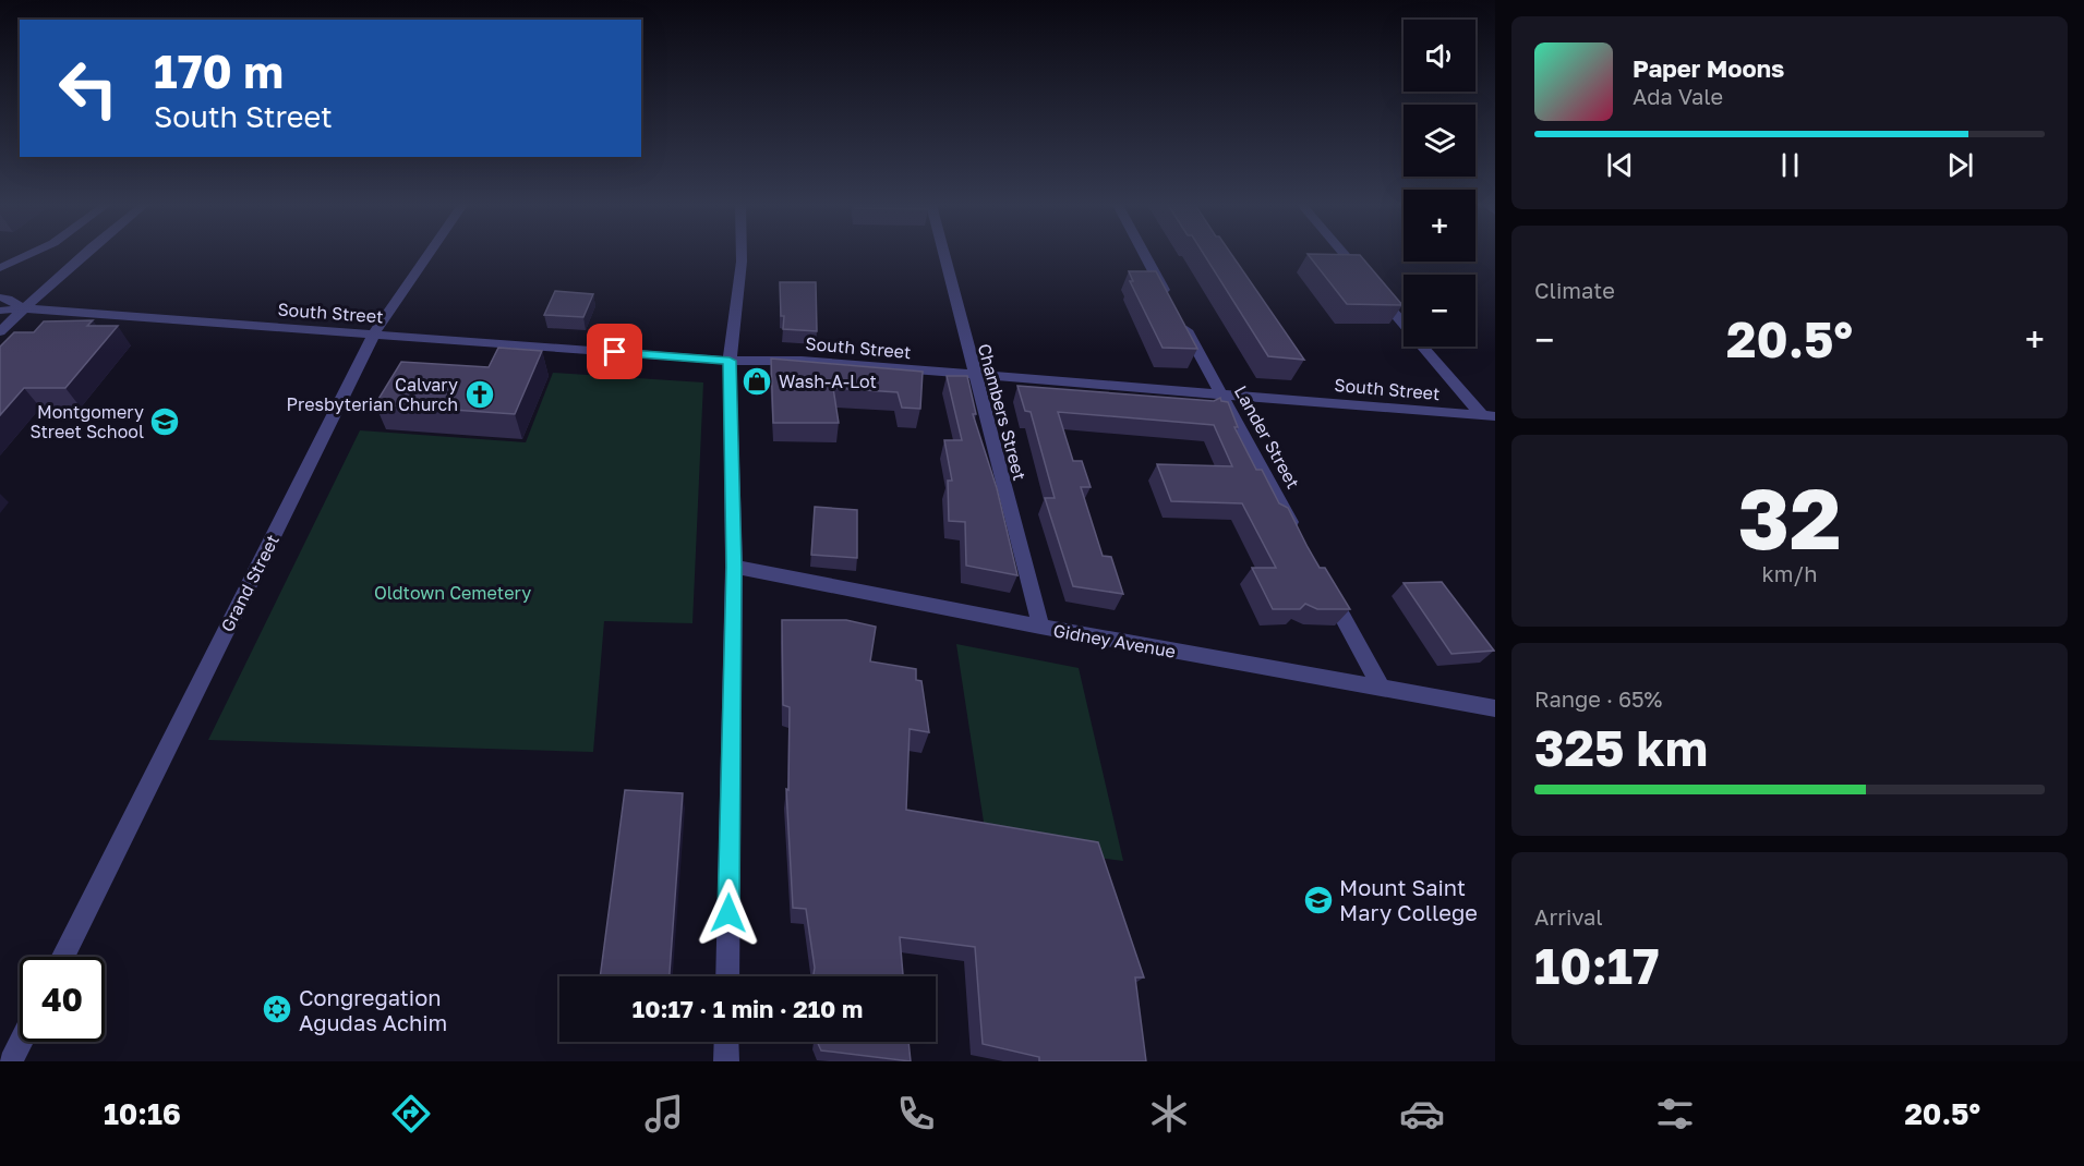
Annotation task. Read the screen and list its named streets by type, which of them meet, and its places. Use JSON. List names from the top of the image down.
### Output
{
  "streets": {
    "street": [
      "South Street",
      "Chambers Street",
      "Lander Street",
      "Grand Street",
      "Gidney Avenue"
    ]
  },
  "crossings": [
    ["South Street", "Chambers Street"],
    ["South Street", "Lander Street"],
    ["South Street", "Grand Street"],
    ["Chambers Street", "Gidney Avenue"]
  ],
  "parks": ["Oldtown Cemetery"],
  "places": {
    "shop": ["Wash-A-Lot"],
    "church": ["Calvary Presbyterian Church"],
    "school or university": ["Montgomery Street School", "Mount Saint Mary College"],
    "synagogue": ["Congregation Agudas Achim"]
  },
  "page": {
    "map_buttons": ["+", "−"],
    "turn": ["170 m", "South Street"],
    "song": ["Paper Moons", "Ada Vale"],
    "tile": [
      "Climate",
      ["32", "km/h"],
      ["Range · 65%", "325 km"],
      ["Arrival", "10:17"]
    ],
    "heat": ["−", "20.5°", "+"],
    "limit": "40",
    "trip": "10:17 · 1 min · 210 m",
    "tabs": ["10:16", "20.5°"]
  }
}
